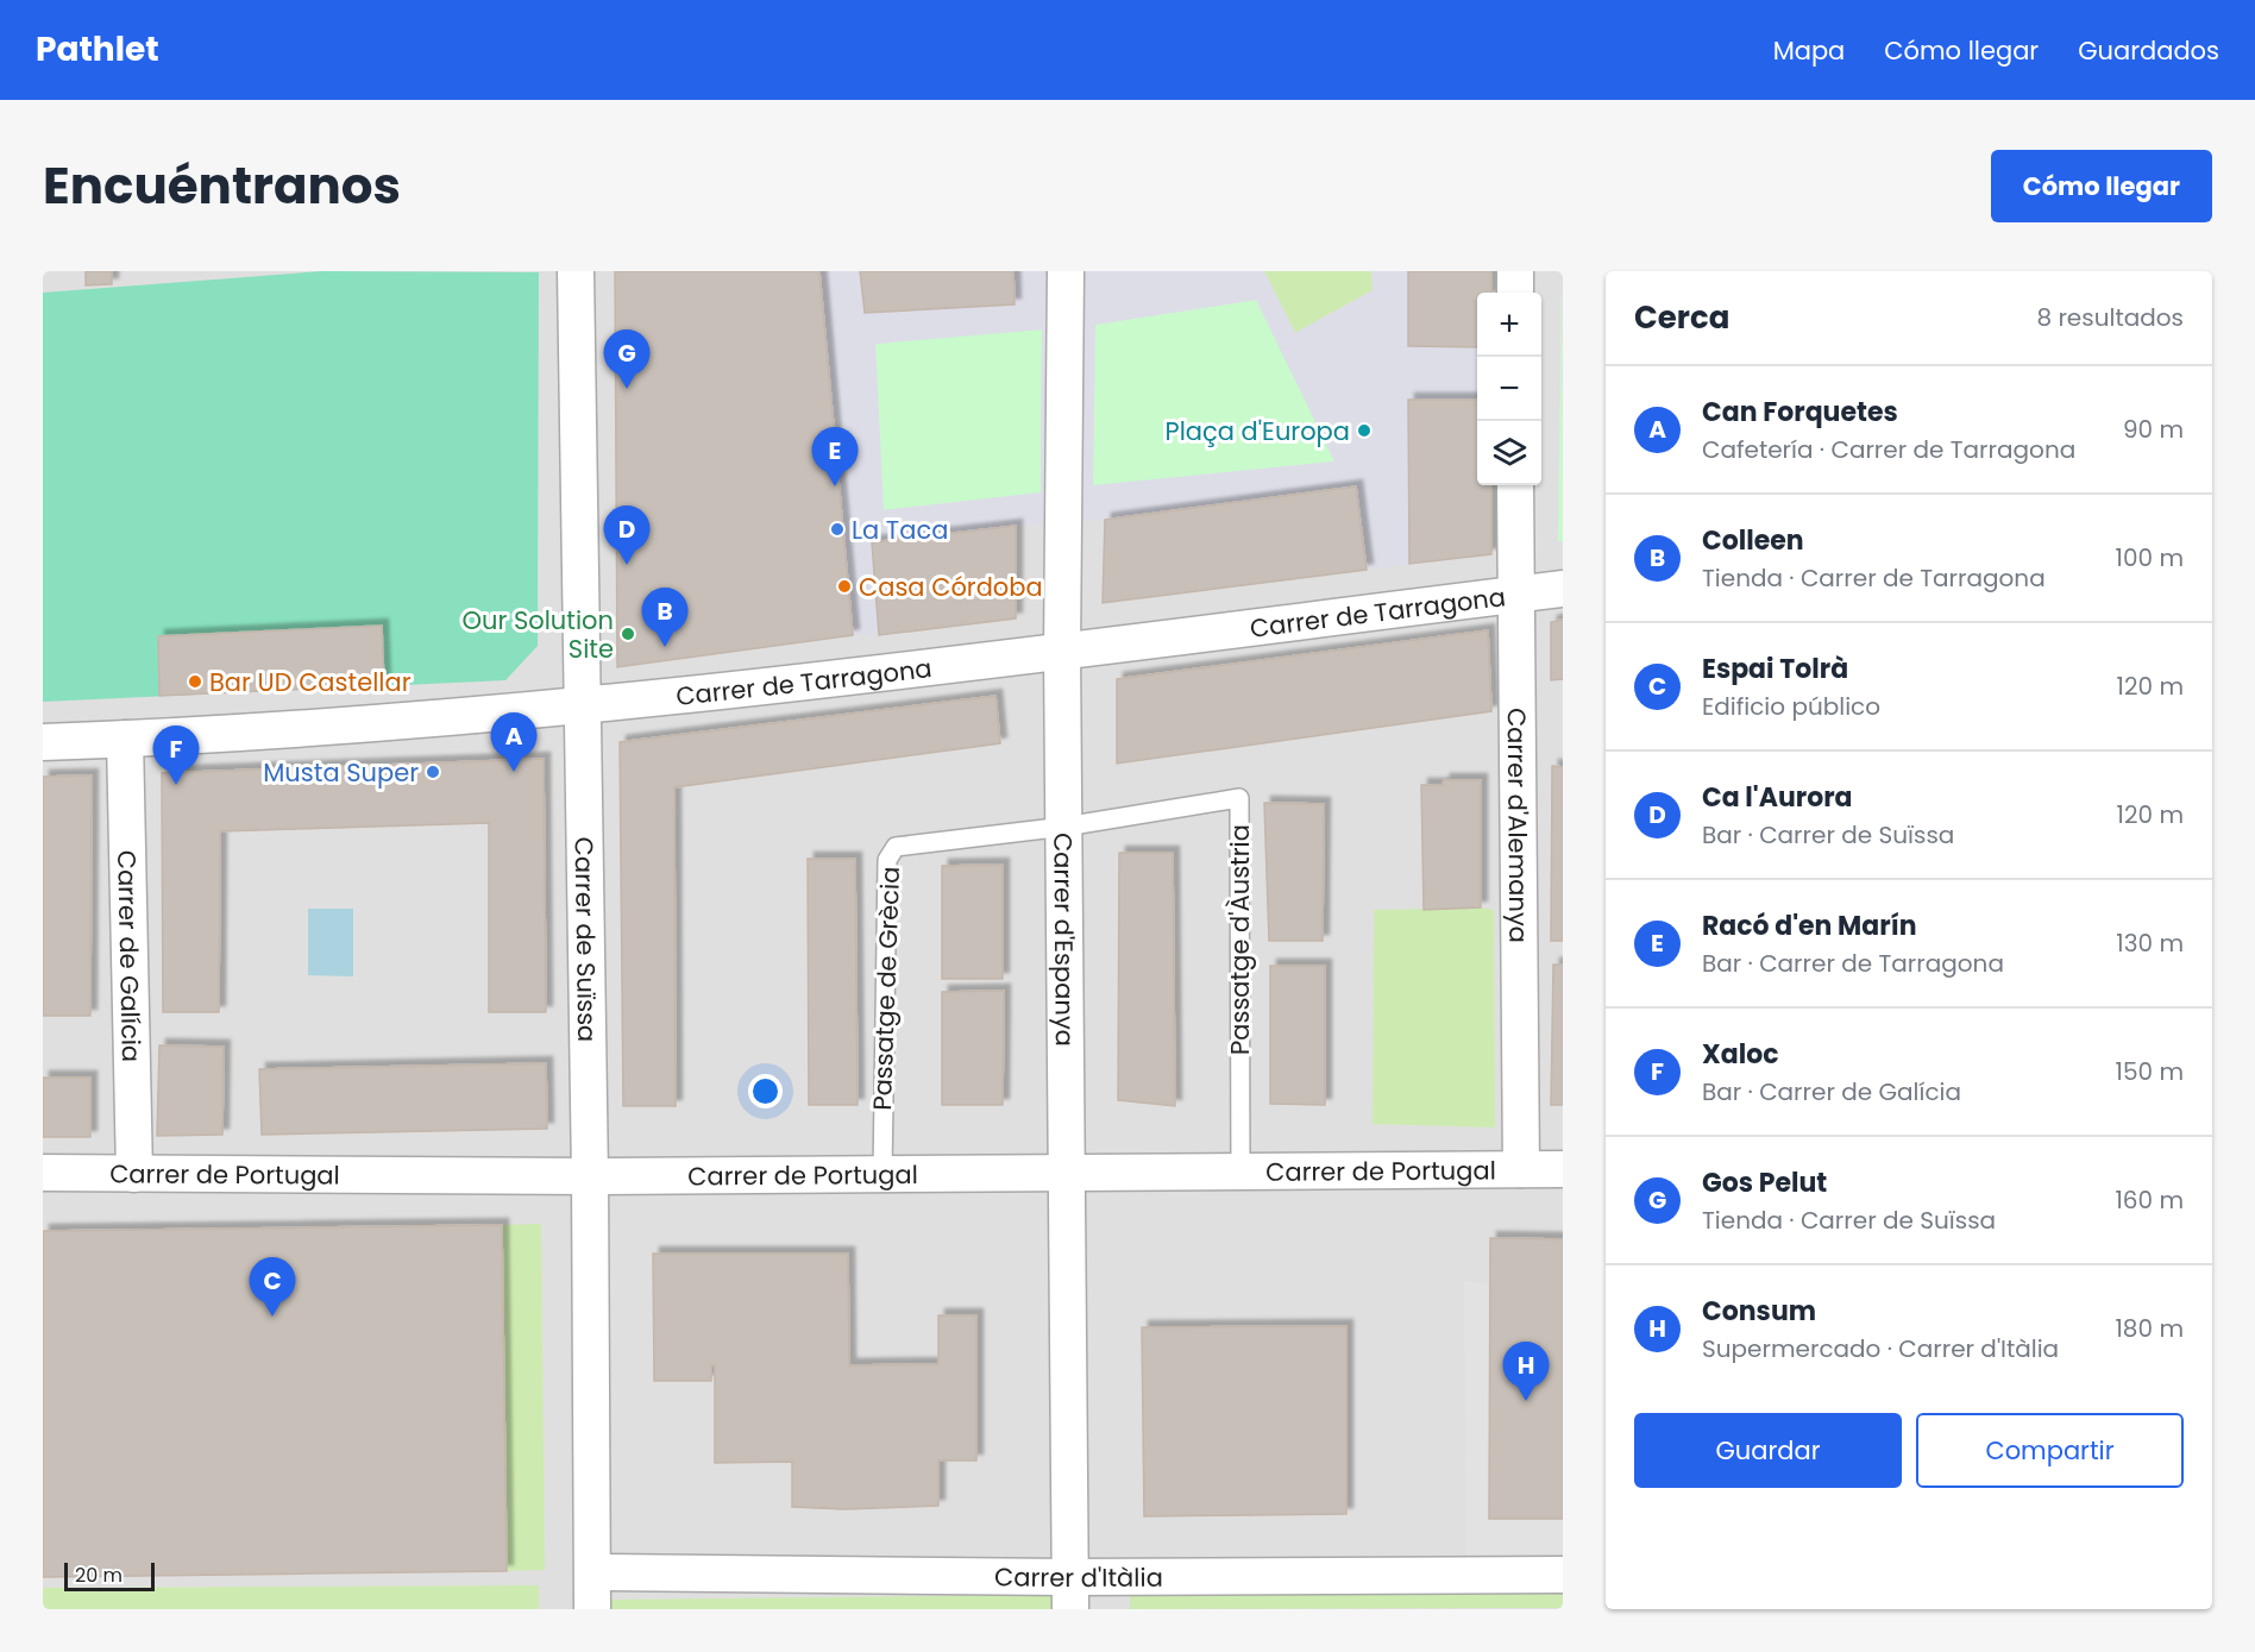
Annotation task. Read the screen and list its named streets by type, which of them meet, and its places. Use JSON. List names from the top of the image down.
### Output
{
  "streets": {
    "street": [
      "Carrer de Tarragona",
      "Carrer d'Alemanya",
      "Carrer d'Espanya",
      "Carrer de Suïssa",
      "Carrer de Galícia",
      "Carrer de Portugal",
      "Carrer d'Itàlia"
    ],
    "lane": ["Passatge d'Àustria", "Passatge de Grècia"]
  },
  "crossings": [
    ["Carrer de Tarragona", "Carrer d'Alemanya"],
    ["Carrer de Tarragona", "Carrer d'Espanya"],
    ["Carrer de Tarragona", "Carrer de Suïssa"],
    ["Carrer de Tarragona", "Carrer de Galícia"],
    ["Carrer d'Alemanya", "Carrer de Portugal"],
    ["Carrer d'Espanya", "Passatge d'Àustria"],
    ["Carrer d'Espanya", "Passatge de Grècia"],
    ["Carrer d'Espanya", "Carrer de Portugal"],
    ["Carrer d'Espanya", "Carrer d'Itàlia"],
    ["Passatge d'Àustria", "Passatge de Grècia"],
    ["Passatge d'Àustria", "Carrer de Portugal"],
    ["Carrer de Suïssa", "Carrer de Portugal"],
    ["Carrer de Suïssa", "Carrer d'Itàlia"],
    ["Carrer de Galícia", "Carrer de Portugal"],
    ["Passatge de Grècia", "Carrer de Portugal"]
  ],
  "places": [
    "Plaça d'Europa",
    "La Taca",
    "Casa Córdoba",
    "Our Solution Site",
    "Bar UD Castellar",
    "Musta Super"
  ],
  "scale_bar": "20 m",
  "page": {
    "header": "Pathlet",
    "nav": ["Mapa", "Cómo llegar", "Guardados"],
    "title": "Encuéntranos",
    "buttons": [
      "Cómo llegar",
      ["Guardar", "Compartir"]
    ],
    "heading": ["Cerca", "8 resultados"],
    "map_buttons": ["+", "−"],
    "pins": [
      "G",
      "E",
      "D",
      "B",
      "A",
      "F",
      "C",
      "H"
    ],
    "list": [
      {
        "mark": "A",
        "name": "Can Forquetes",
        "note": "Cafetería · Carrer de Tarragona",
        "value": "90 m"
      },
      {
        "mark": "B",
        "name": "Colleen",
        "note": "Tienda · Carrer de Tarragona",
        "value": "100 m"
      },
      {
        "mark": "C",
        "name": "Espai Tolrà",
        "note": "Edificio público",
        "value": "120 m"
      },
      {
        "mark": "D",
        "name": "Ca l'Aurora",
        "note": "Bar · Carrer de Suïssa",
        "value": "120 m"
      },
      {
        "mark": "E",
        "name": "Racó d'en Marín",
        "note": "Bar · Carrer de Tarragona",
        "value": "130 m"
      },
      {
        "mark": "F",
        "name": "Xaloc",
        "note": "Bar · Carrer de Galícia",
        "value": "150 m"
      },
      {
        "mark": "G",
        "name": "Gos Pelut",
        "note": "Tienda · Carrer de Suïssa",
        "value": "160 m"
      },
      {
        "mark": "H",
        "name": "Consum",
        "note": "Supermercado · Carrer d'Itàlia",
        "value": "180 m"
      }
    ],
    "scale": "20 m"
  }
}
